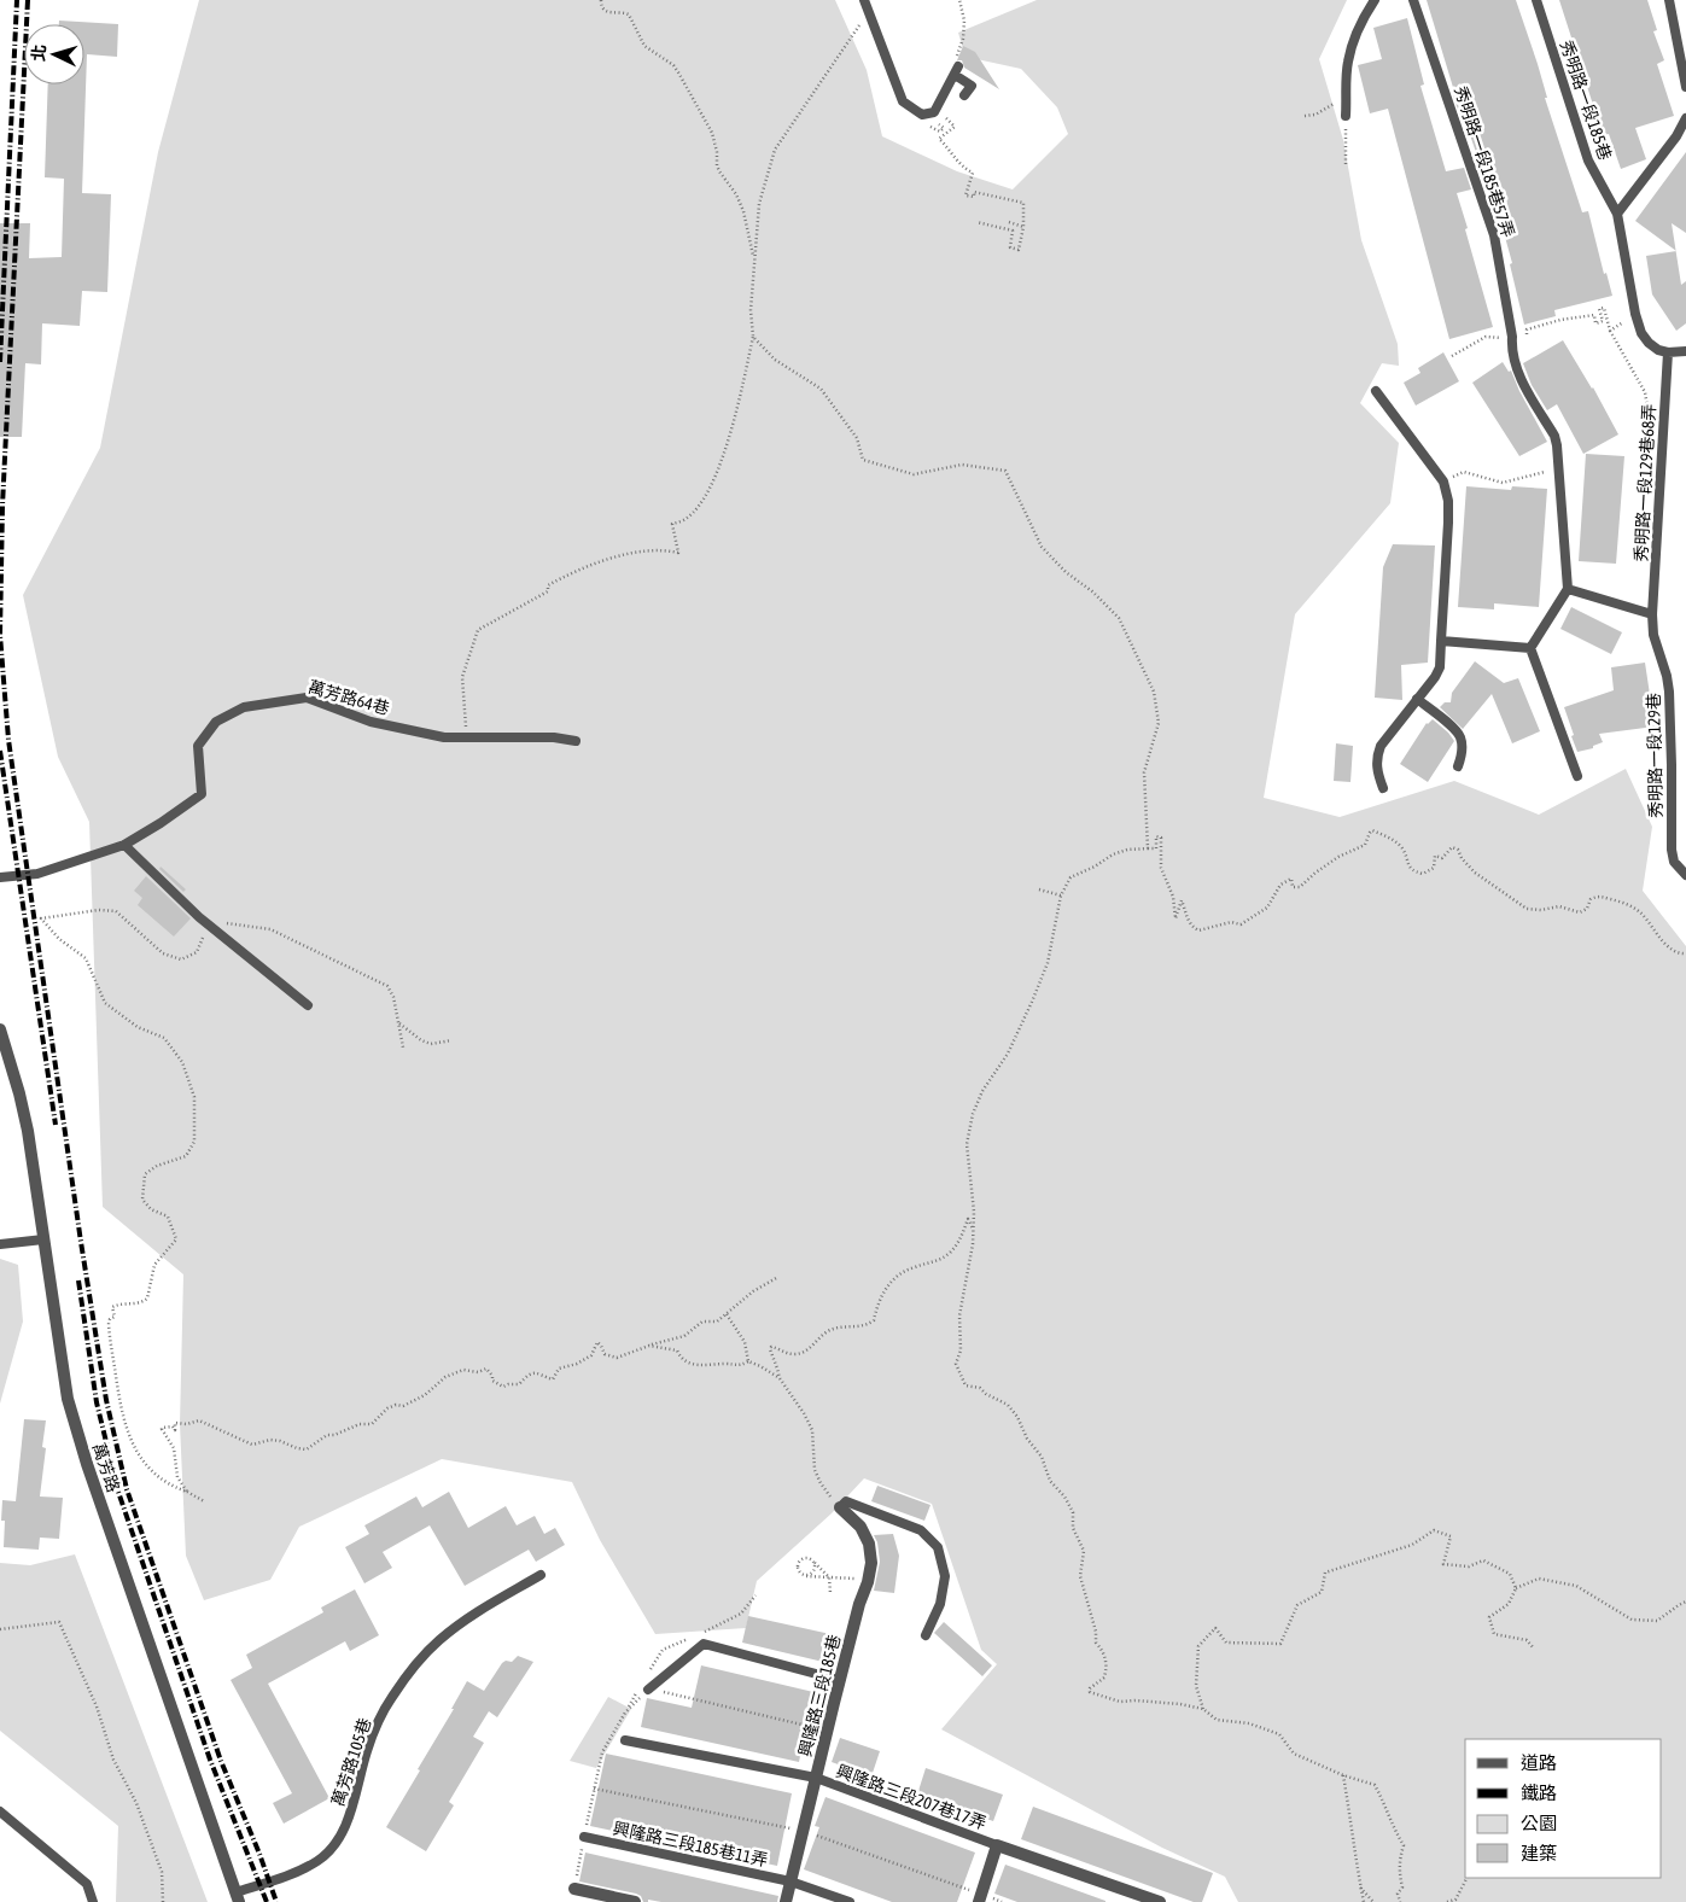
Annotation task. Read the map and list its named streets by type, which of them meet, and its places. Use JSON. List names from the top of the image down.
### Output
{
  "streets": {
    "street": ["萬芳路", "興隆路三段185巷"],
    "lane": [
      "秀明路一段185巷",
      "秀明路一段185巷57弄",
      "秀明路一段129巷68弄",
      "萬芳路64巷",
      "秀明路一段129巷",
      "萬芳路105巷",
      "興隆路三段207巷17弄",
      "興隆路三段185巷11弄"
    ]
  },
  "crossings": [
    ["秀明路一段185巷", "秀明路一段129巷68弄"],
    ["秀明路一段129巷68弄", "秀明路一段129巷"],
    ["萬芳路", "萬芳路105巷"],
    ["興隆路三段185巷", "興隆路三段207巷17弄"],
    ["興隆路三段185巷", "興隆路三段185巷11弄"]
  ],
  "legend": [
    "道路",
    "鐵路",
    "公園",
    "建築"
  ],
  "north": "left"
}
